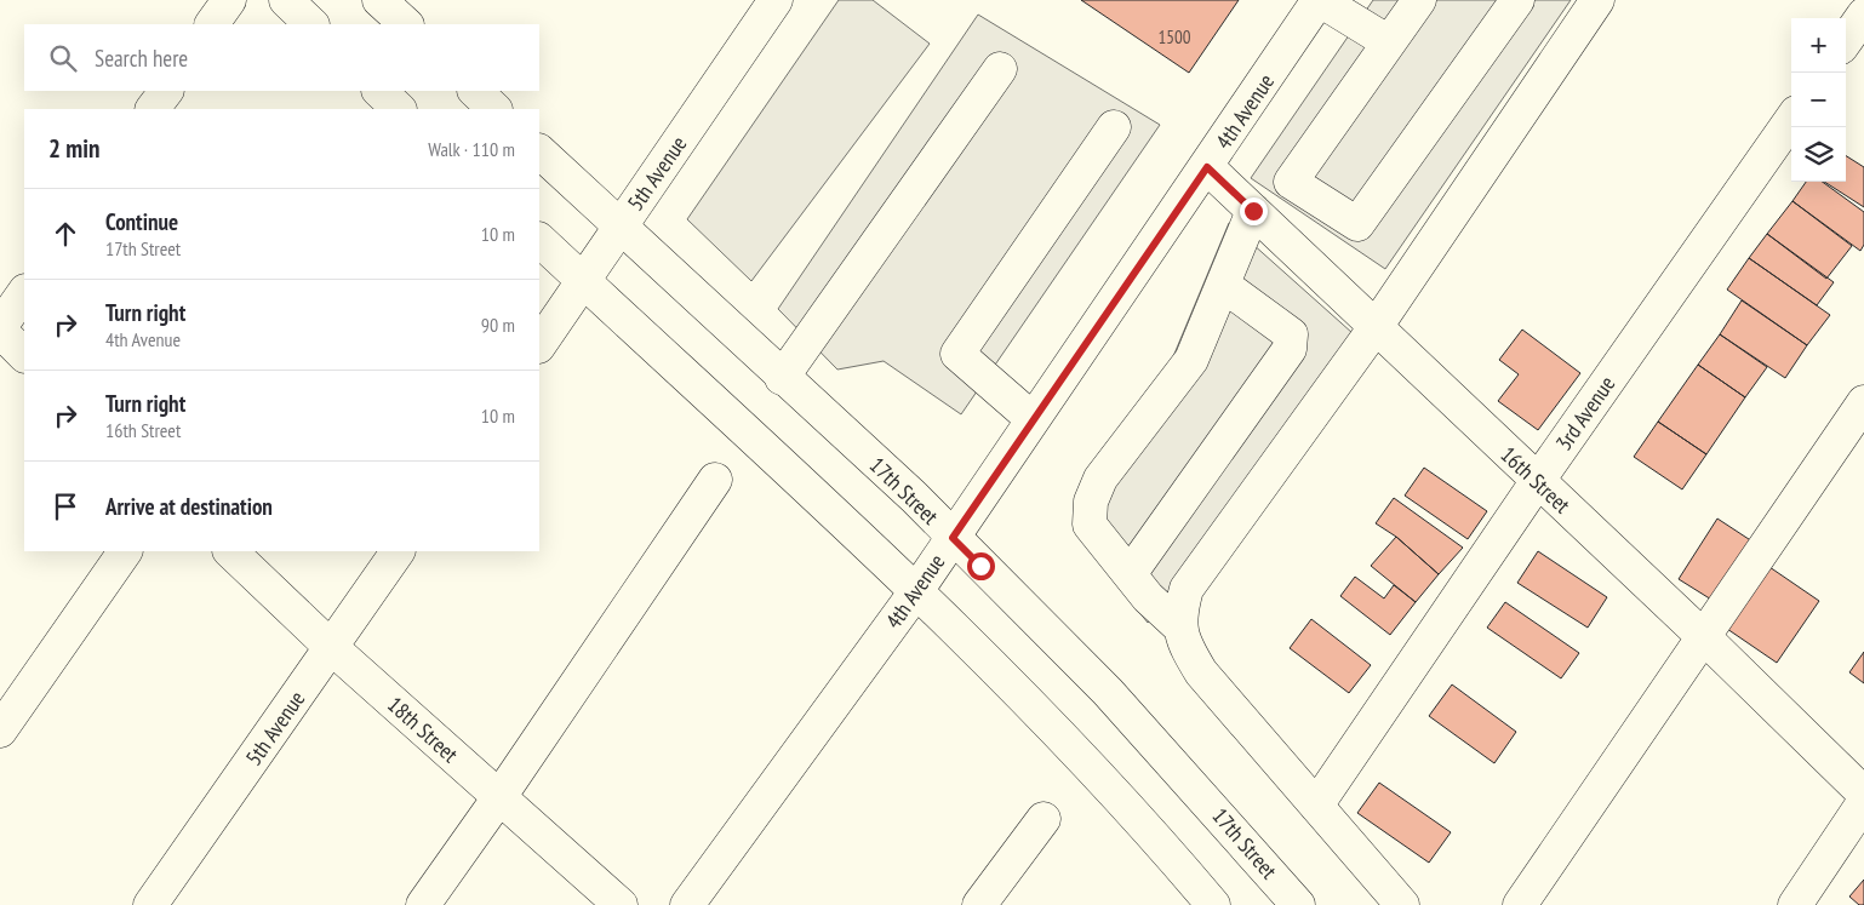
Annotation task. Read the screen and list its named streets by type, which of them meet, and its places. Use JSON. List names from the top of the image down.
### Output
{
  "streets": {
    "street": [
      "4th Avenue",
      "5th Avenue",
      "3rd Avenue",
      "16th Street",
      "17th Street",
      "18th Street"
    ]
  },
  "crossings": [
    ["4th Avenue", "16th Street"],
    ["4th Avenue", "17th Street"],
    ["5th Avenue", "17th Street"],
    ["5th Avenue", "18th Street"],
    ["3rd Avenue", "16th Street"]
  ],
  "house_numbers": ["1500"],
  "page": {
    "map_buttons": ["+", "−"],
    "search": "Search here",
    "heading": ["2 min", "Walk · 110 m"],
    "list": [
      ["Continue", "17th Street", "10 m"],
      ["Turn right", "4th Avenue", "90 m"],
      ["Turn right", "16th Street", "10 m"],
      "Arrive at destination"
    ]
  }
}
